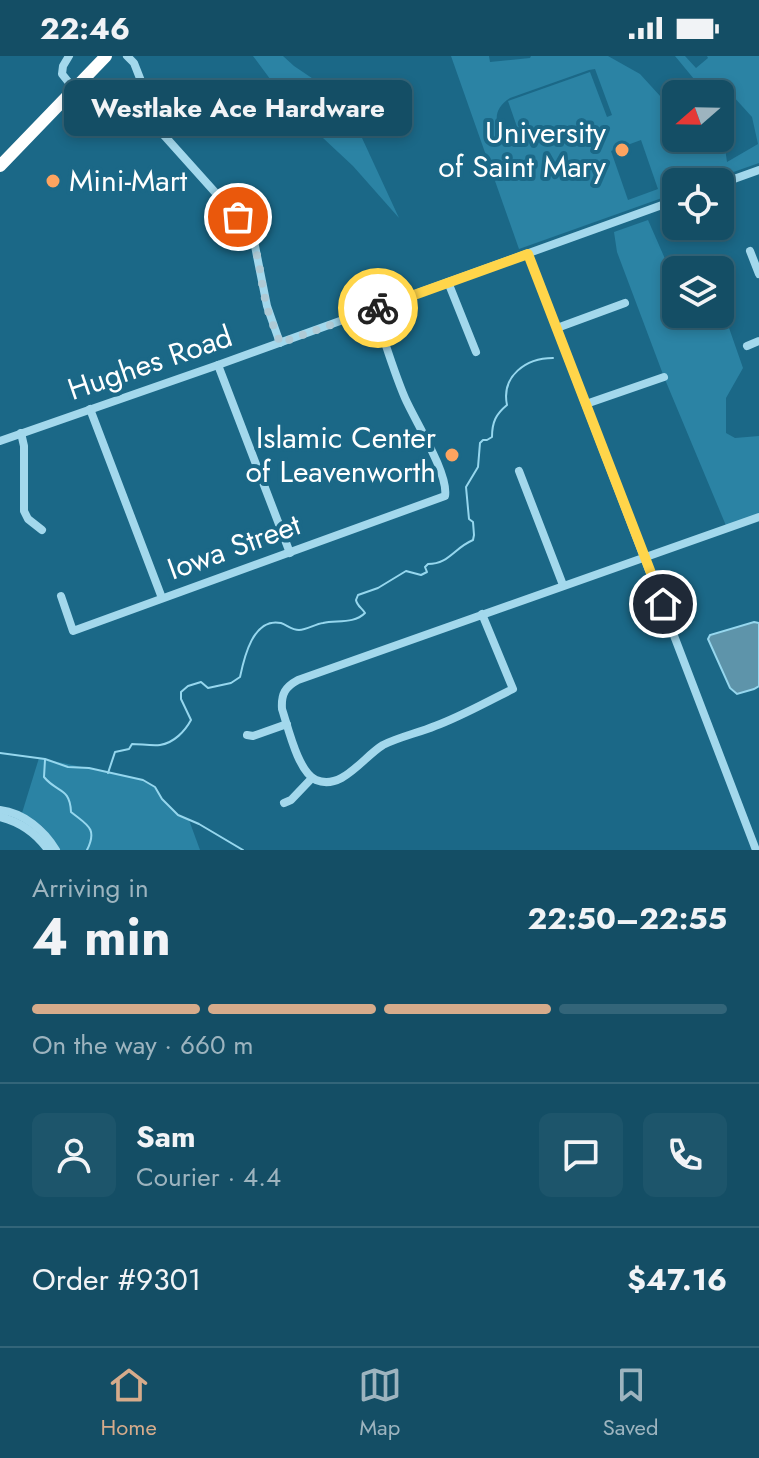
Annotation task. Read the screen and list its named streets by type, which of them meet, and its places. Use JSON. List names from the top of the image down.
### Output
{
  "streets": {
    "street": ["Hughes Road", "Iowa Street"]
  },
  "crossings": [
    ["Hughes Road", "Iowa Street"]
  ],
  "places": [
    "University of Saint Mary",
    "Mini-Mart",
    "Westlake Ace Hardware",
    "Islamic Center of Leavenworth"
  ],
  "north": "left",
  "page": {
    "status": "22:46",
    "bubble": "Westlake Ace Hardware",
    "heading": ["4 min", "Arriving in", "22:50–22:55"],
    "panel": [
      "Sam",
      "Courier · 4.4",
      "Order #9301",
      "$47.16"
    ],
    "bar": "On the way · 660 m",
    "tabs": ["Home", "Map", "Saved"]
  }
}
